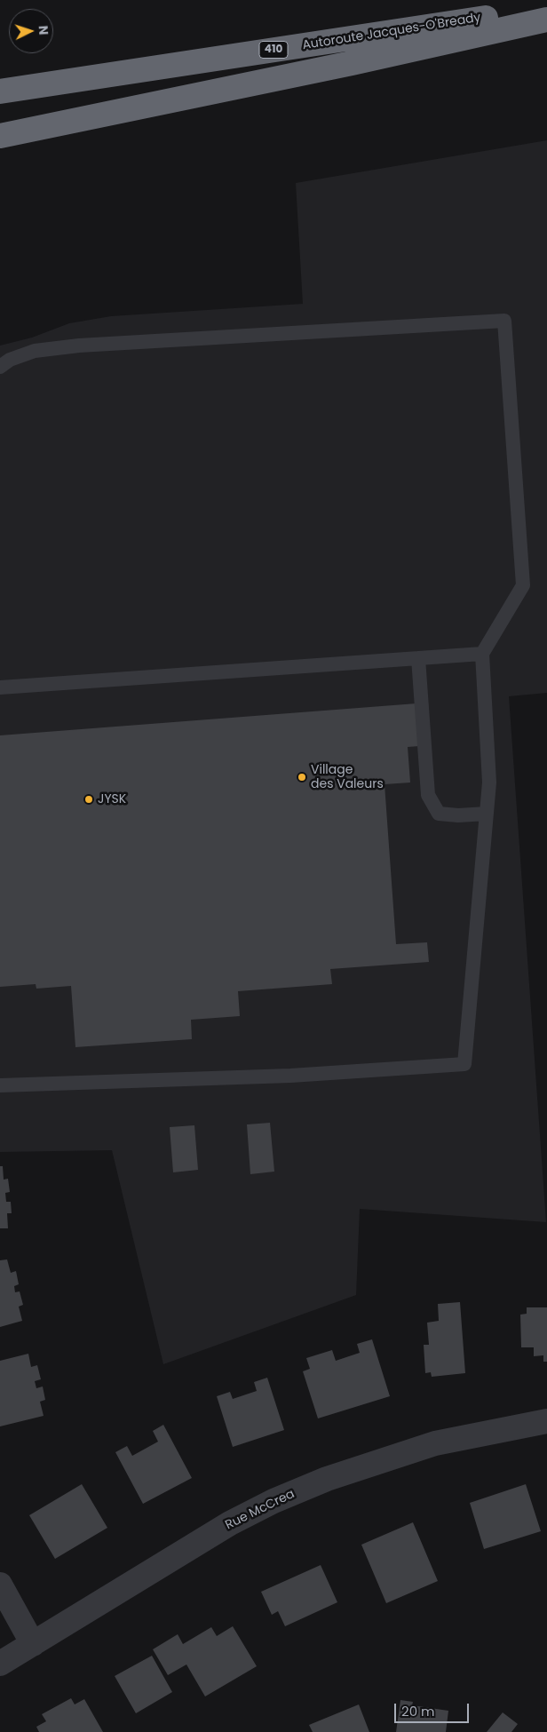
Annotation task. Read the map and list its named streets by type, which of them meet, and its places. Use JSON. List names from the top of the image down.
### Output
{
  "streets": {
    "highway": ["Autoroute Jacques-O'Bready", "410"],
    "street": ["Rue McCrea"]
  },
  "places": ["Village des Valeurs", "JYSK"],
  "scale_bar": "20 m",
  "north": "right"
}
